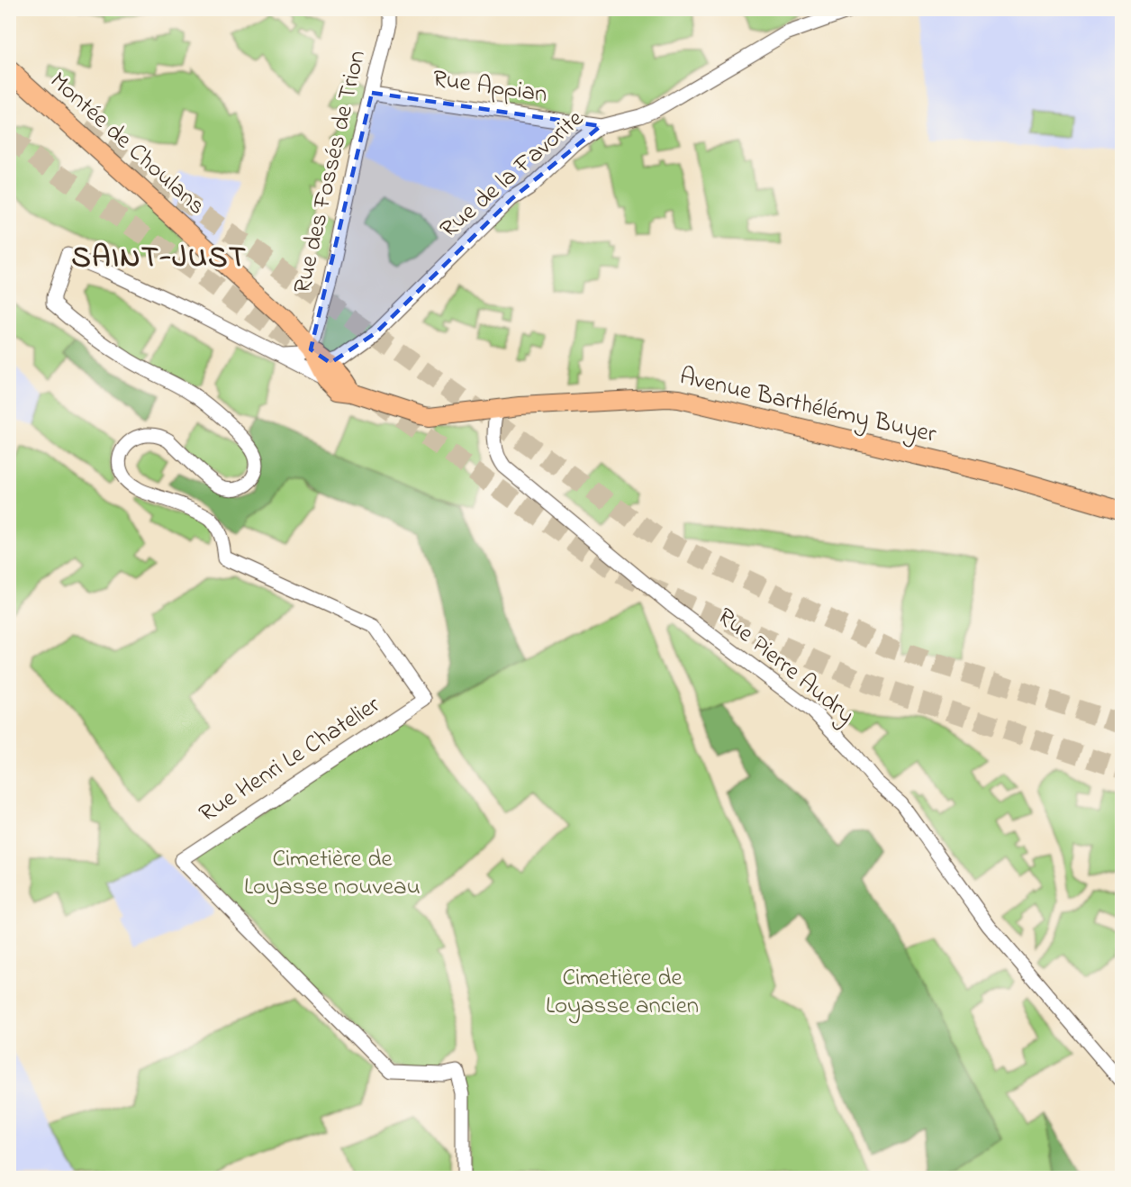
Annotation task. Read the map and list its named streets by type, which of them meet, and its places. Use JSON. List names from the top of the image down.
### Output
{
  "streets": {
    "main road": ["Montée de Choulans", "Avenue Barthélémy Buyer"],
    "street": [
      "Rue Appian",
      "Rue des Fossés de Trion",
      "Rue de la Favorite",
      "Rue Pierre Audry",
      "Rue Henri Le Chatelier"
    ]
  },
  "crossings": [
    ["Rue Appian", "Rue des Fossés de Trion"],
    ["Rue Appian", "Rue de la Favorite"],
    ["Montée de Choulans", "Rue des Fossés de Trion"],
    ["Montée de Choulans", "Rue de la Favorite"],
    ["Montée de Choulans", "Avenue Barthélémy Buyer"],
    ["Rue des Fossés de Trion", "Rue de la Favorite"],
    ["Rue des Fossés de Trion", "Avenue Barthélémy Buyer"],
    ["Rue de la Favorite", "Avenue Barthélémy Buyer"],
    ["Avenue Barthélémy Buyer", "Rue Pierre Audry"]
  ],
  "districts": ["SAINT-JUST"],
  "parks": ["Cimetière de Loyasse nouveau", "Cimetière de Loyasse ancien"]
}
